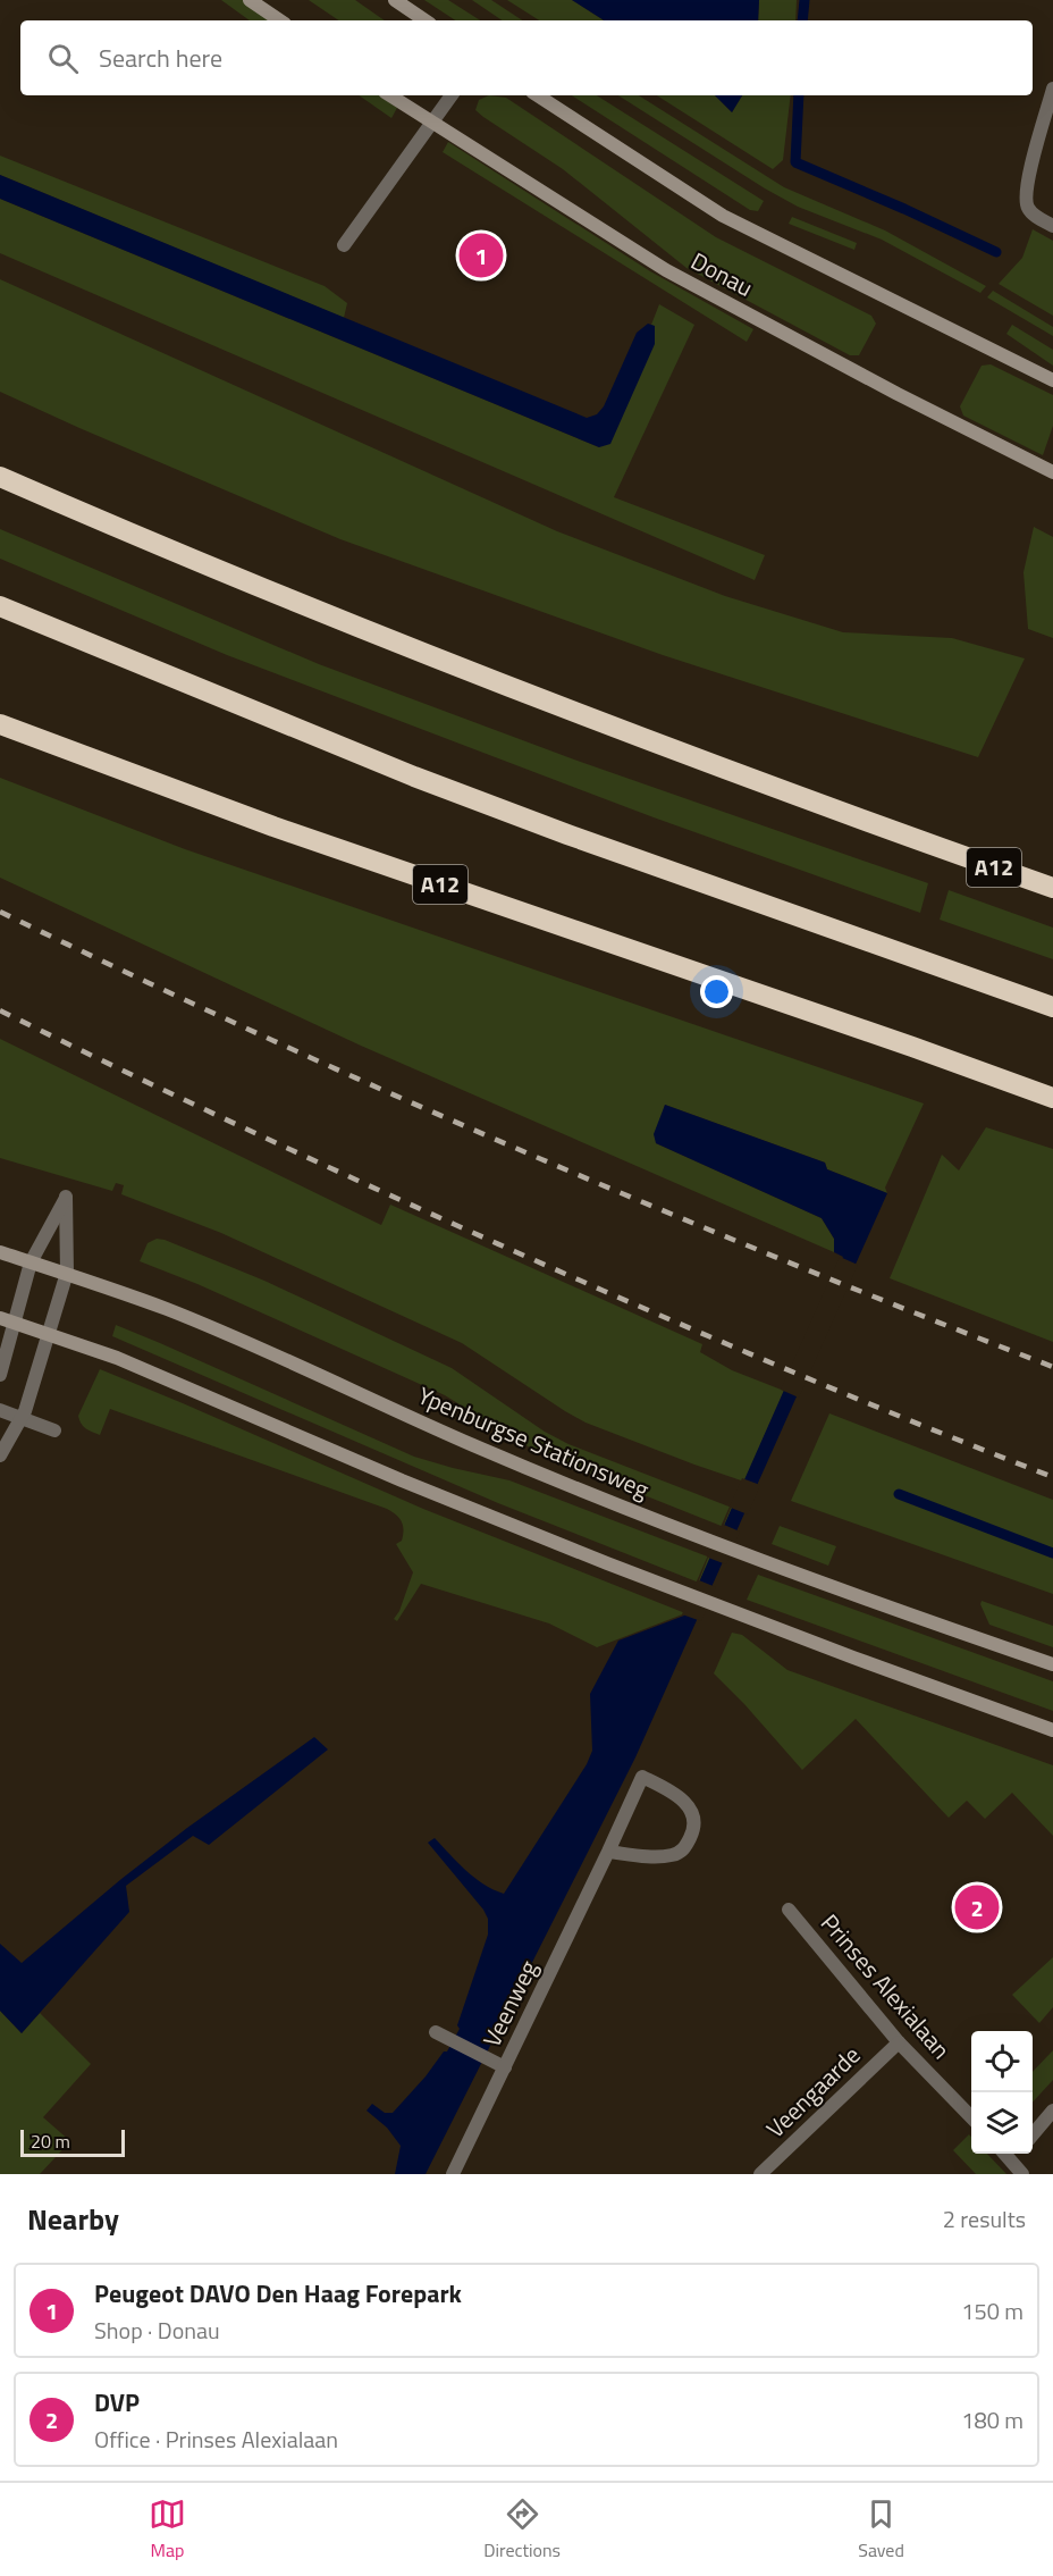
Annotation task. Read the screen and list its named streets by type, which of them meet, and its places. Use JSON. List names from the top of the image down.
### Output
{
  "streets": {
    "highway": ["A12"],
    "main road": ["Donau", "Ypenburgse Stationsweg"],
    "street": ["Prinses Alexialaan", "Veenweg", "Veengaarde"]
  },
  "crossings": [
    ["Prinses Alexialaan", "Veengaarde"]
  ],
  "scale_bar": "20 m",
  "page": {
    "search": "Search here",
    "pins": ["1", "2"],
    "scale": "20 m",
    "heading": ["Nearby", "2 results"],
    "list": [
      {
        "mark": "1",
        "name": "Peugeot DAVO Den Haag Forepark",
        "note": "Shop · Donau",
        "value": "150 m"
      },
      {
        "mark": "2",
        "name": "DVP",
        "note": "Office · Prinses Alexialaan",
        "value": "180 m"
      }
    ],
    "nav": ["Map", "Directions", "Saved"]
  }
}
